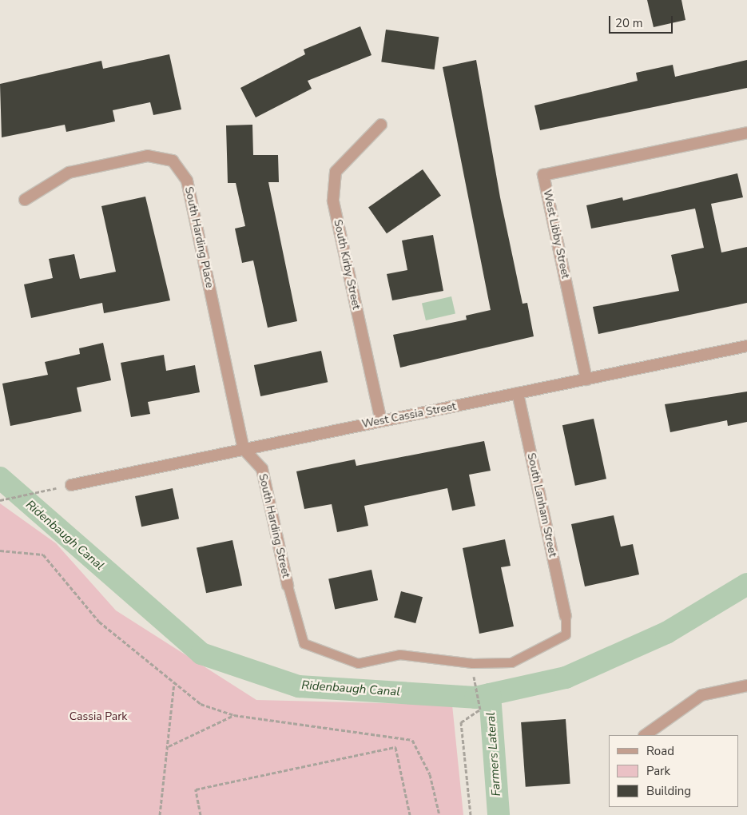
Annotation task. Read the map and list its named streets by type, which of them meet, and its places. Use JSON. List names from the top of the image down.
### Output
{
  "streets": {
    "street": [
      "West Libby Street",
      "South Harding Place",
      "South Kirby Street",
      "West Cassia Street",
      "South Lanham Street",
      "South Harding Street"
    ]
  },
  "crossings": [
    ["West Libby Street", "West Cassia Street"],
    ["South Harding Place", "West Cassia Street"],
    ["South Harding Place", "South Harding Street"],
    ["South Kirby Street", "West Cassia Street"],
    ["West Cassia Street", "South Lanham Street"],
    ["West Cassia Street", "South Harding Street"]
  ],
  "water": ["Ridenbaugh Canal", "Farmers Lateral"],
  "parks": ["Cassia Park"],
  "legend": ["Road", "Park", "Building"],
  "scale_bar": "20 m"
}
